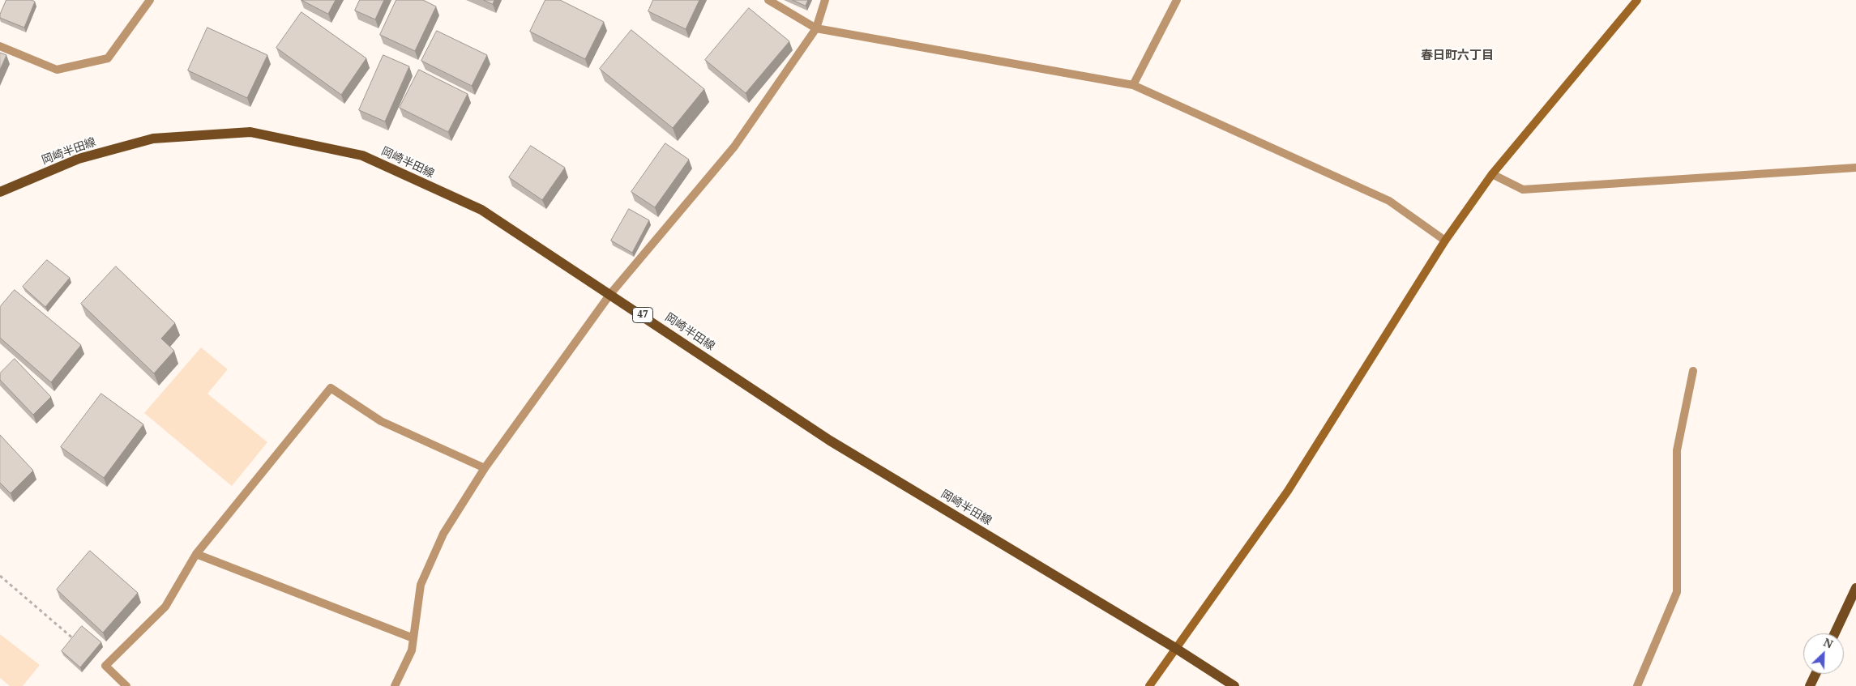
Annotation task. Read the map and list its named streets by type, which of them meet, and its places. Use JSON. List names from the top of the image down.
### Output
{
  "streets": {
    "main road": ["岡崎半田線", "47"]
  },
  "districts": ["春日町六丁目"],
  "north": "top right"
}
